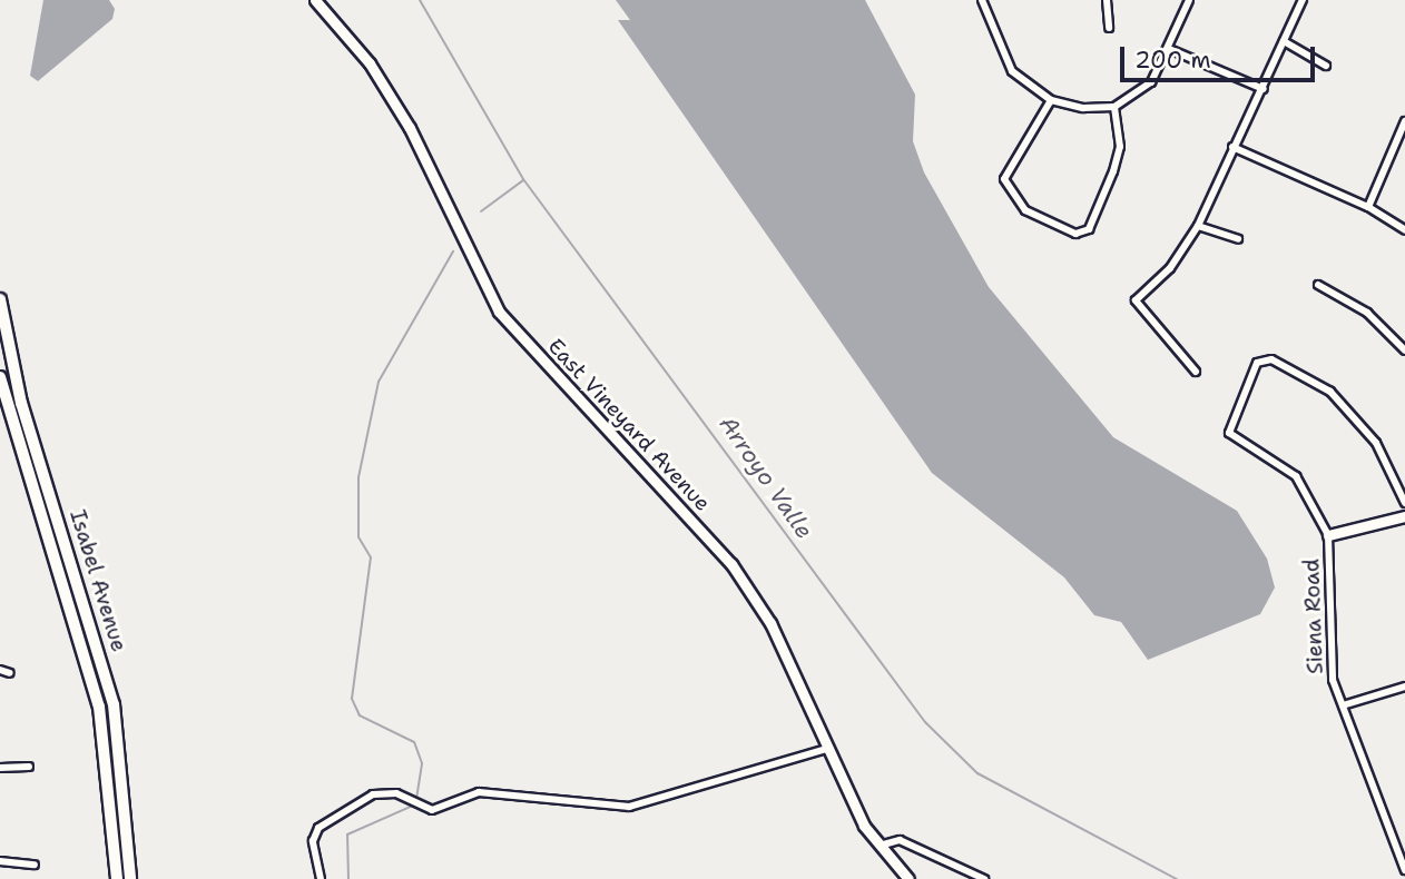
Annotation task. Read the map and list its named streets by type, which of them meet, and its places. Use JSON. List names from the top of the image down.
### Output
{
  "streets": {
    "highway": ["Isabel Avenue"],
    "street": ["East Vineyard Avenue", "Siena Road"]
  },
  "water": ["Arroyo Valle"],
  "scale_bar": "200 m"
}
